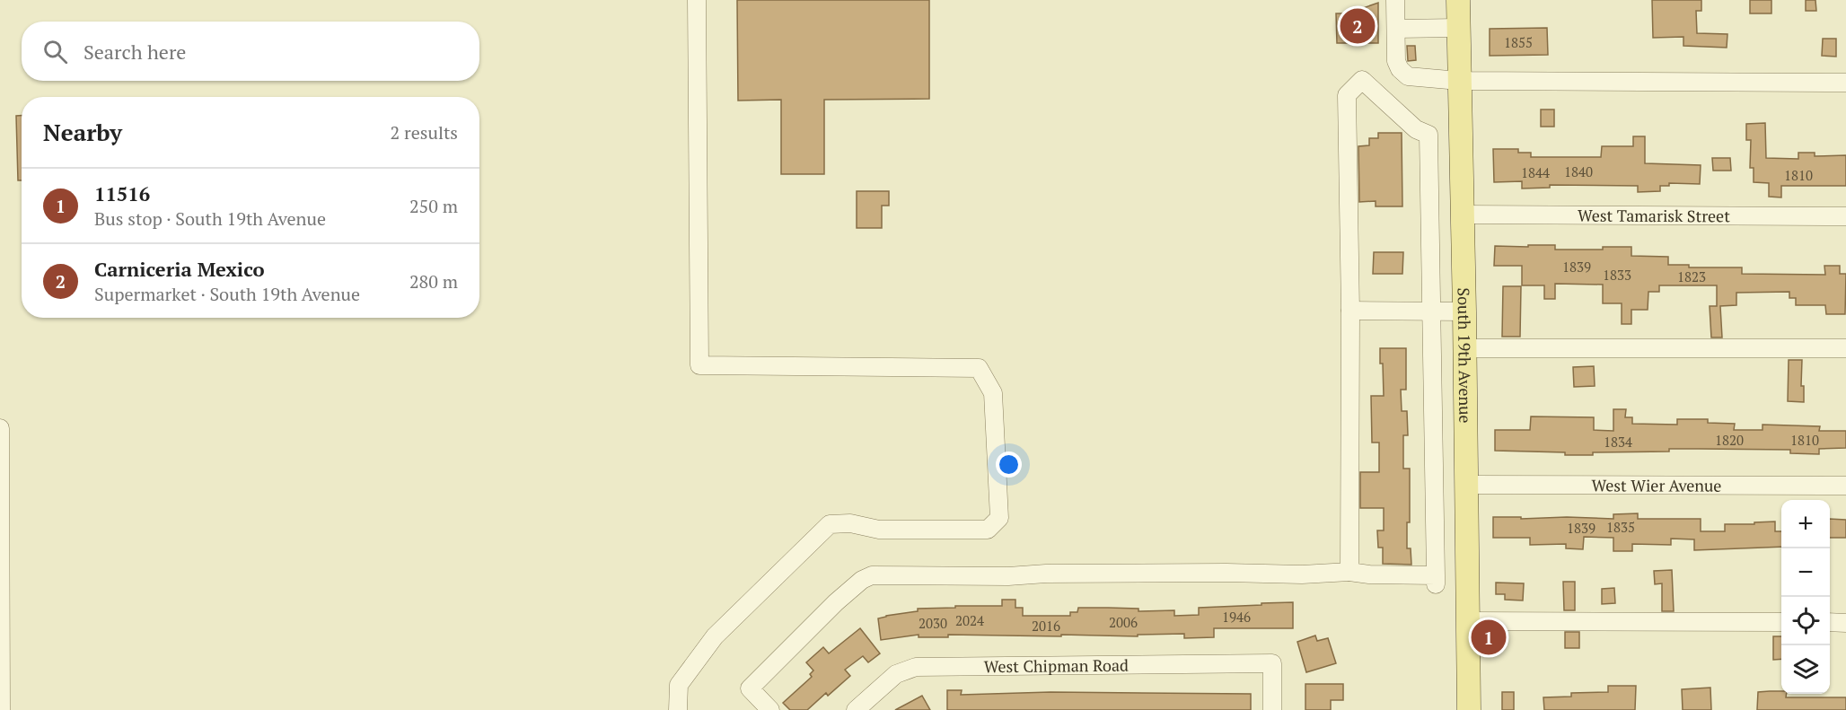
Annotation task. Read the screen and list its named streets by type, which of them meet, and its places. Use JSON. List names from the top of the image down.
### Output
{
  "streets": {
    "main road": ["South 19th Avenue"],
    "street": ["West Tamarisk Street", "West Wier Avenue", "West Chipman Road"]
  },
  "crossings": [
    ["West Tamarisk Street", "South 19th Avenue"],
    ["South 19th Avenue", "West Wier Avenue"]
  ],
  "house_numbers": [
    "1855",
    "1840",
    "1844",
    "1810",
    "1839",
    "1833",
    "1823",
    "1820",
    "1810",
    "1834",
    "1835",
    "1839",
    "1946",
    "2024",
    "2006",
    "2030",
    "2016"
  ],
  "page": {
    "pins": ["2", "1"],
    "search": "Search here",
    "heading": ["Nearby", "2 results"],
    "list": [
      {
        "mark": "1",
        "name": "11516",
        "note": "Bus stop · South 19th Avenue",
        "value": "250 m"
      },
      {
        "mark": "2",
        "name": "Carniceria Mexico",
        "note": "Supermarket · South 19th Avenue",
        "value": "280 m"
      }
    ],
    "map_buttons": ["+", "−"]
  }
}
